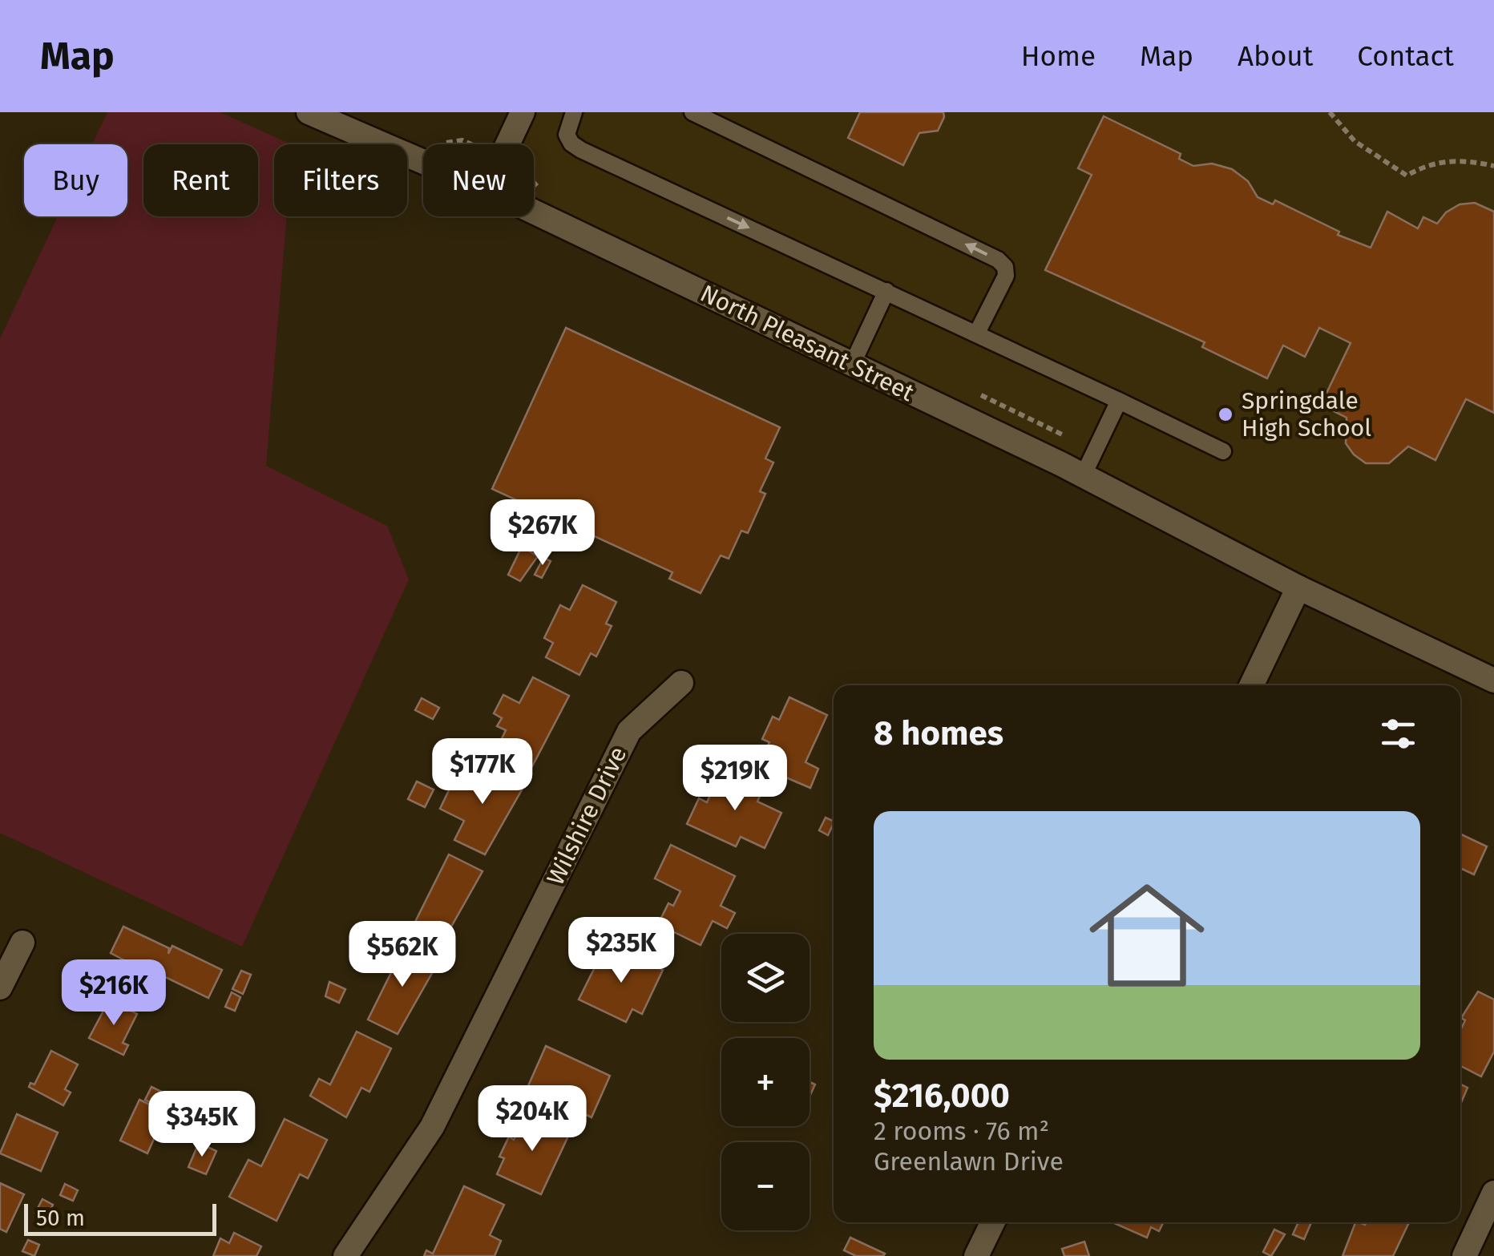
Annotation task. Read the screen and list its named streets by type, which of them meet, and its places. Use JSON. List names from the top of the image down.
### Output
{
  "streets": {
    "street": ["North Pleasant Street", "Wilshire Drive"]
  },
  "places": ["Springdale High School"],
  "scale_bar": "50 m",
  "page": {
    "header": "Map",
    "nav": [
      "Home",
      "Map",
      "About",
      "Contact"
    ],
    "chip": [
      "Buy",
      "Rent",
      "Filters",
      "New"
    ],
    "price": [
      "$267K",
      "$177K",
      "$219K",
      "$235K",
      "$562K",
      "$216K",
      "$204K",
      "$345K"
    ],
    "heading": "8 homes",
    "list": [
      {
        "name": "$216,000",
        "note": "2 rooms · 76 m² · Greenlawn Drive"
      }
    ],
    "map_buttons": ["+", "−"],
    "scale": "50 m"
  }
}
